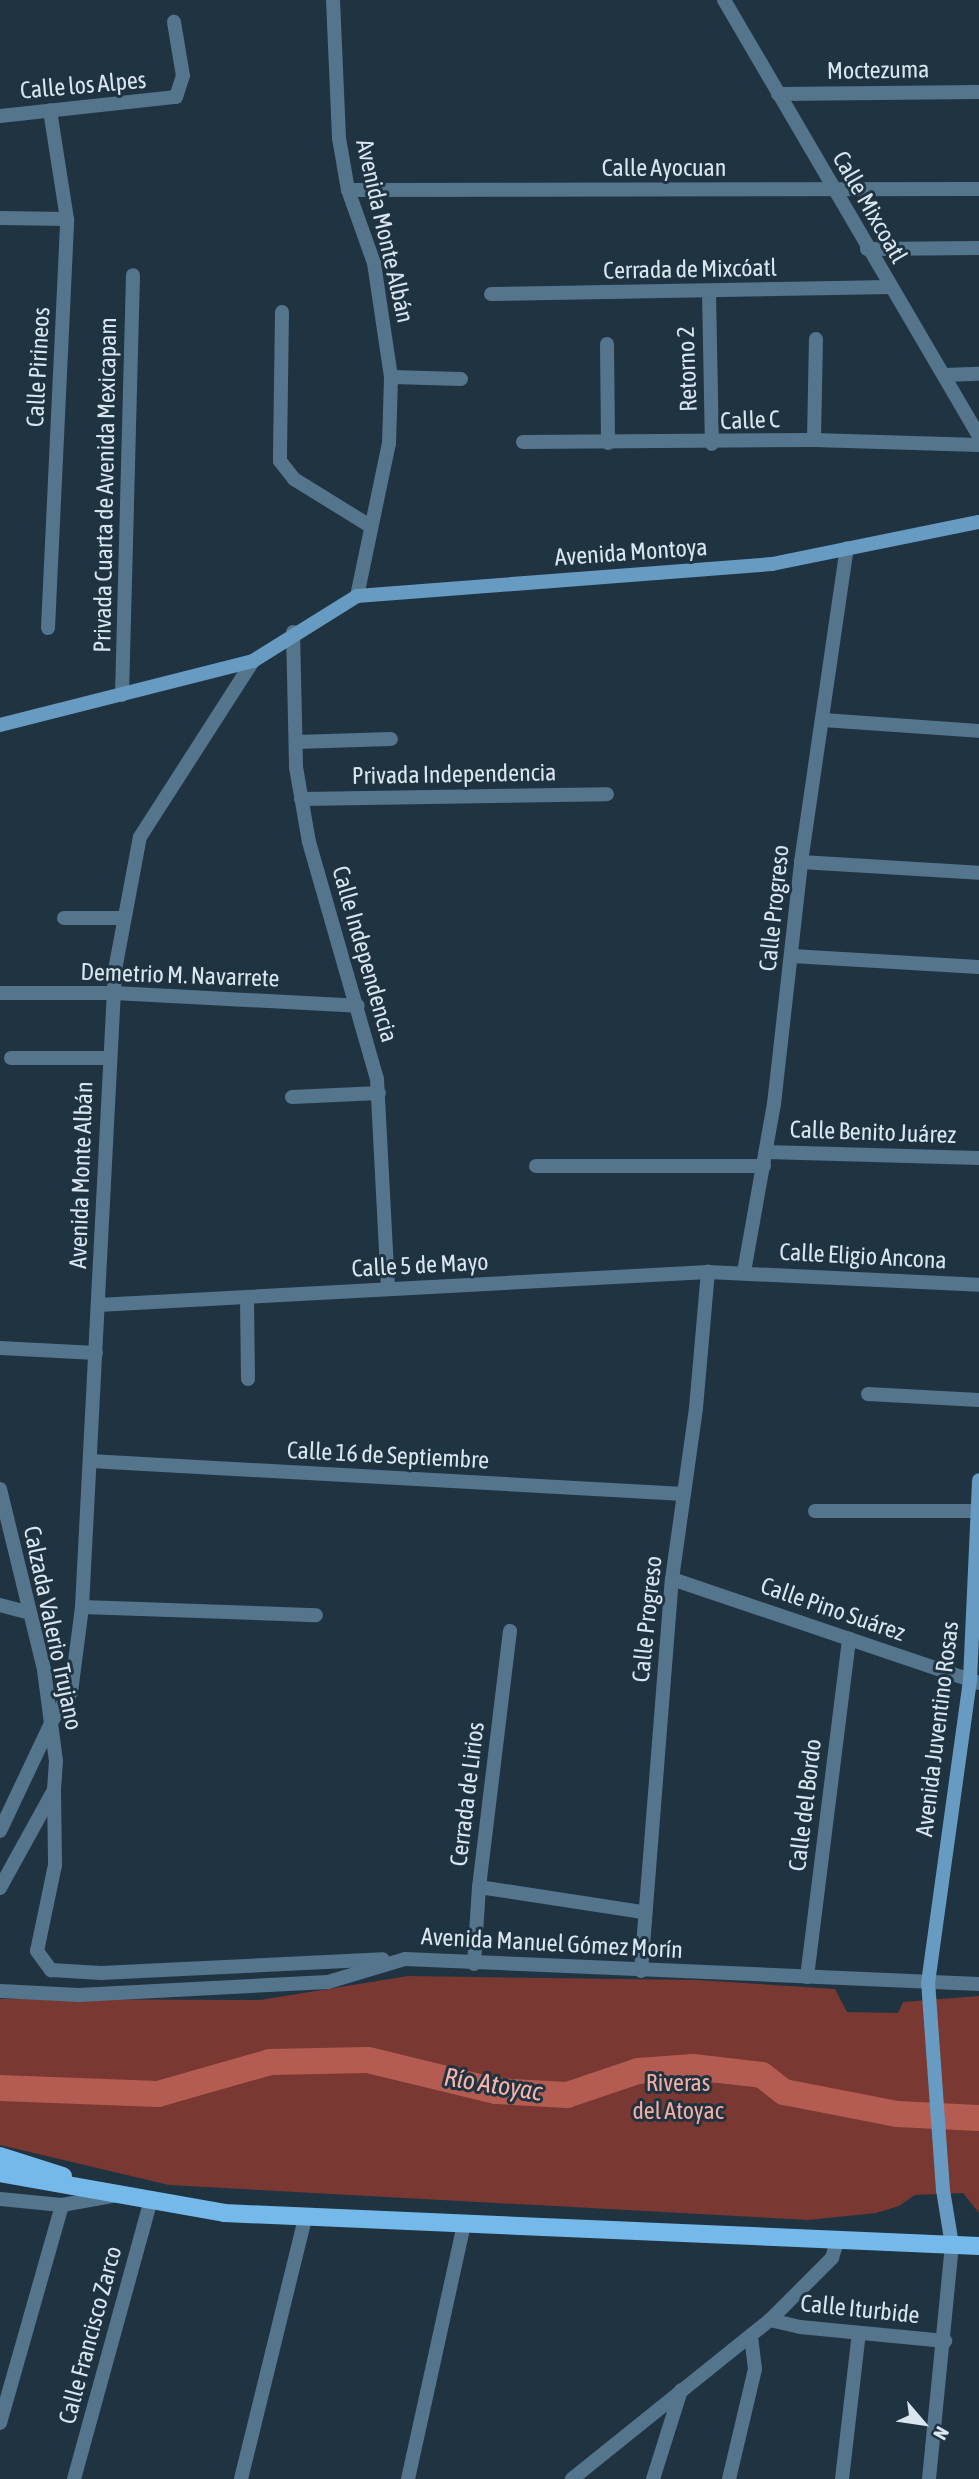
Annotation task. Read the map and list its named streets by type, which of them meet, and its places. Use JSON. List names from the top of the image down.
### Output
{
  "streets": {
    "main road": ["Avenida Montoya", "Avenida Juventino Rosas"],
    "street": [
      "Moctezuma",
      "Calle los Alpes",
      "Calle Ayocuan",
      "Calle Mixcoatl",
      "Avenida Monte Albán",
      "Cerrada de Mixcóatl",
      "Calle Pirineos",
      "Retorno 2",
      "Calle C",
      "Privada Cuarta de Avenida Mexicapam",
      "Privada Independencia",
      "Calle Progreso",
      "Calle Independencia",
      "Demetrio M. Navarrete",
      "Calle Benito Juárez",
      "Calle Eligio Ancona",
      "Calle 5 de Mayo",
      "Calle 16 de Septiembre",
      "Calle Pino Suárez",
      "Calzada Valerio Trujano",
      "Cerrada de Lirios",
      "Calle del Bordo",
      "Avenida Manuel Gómez Morín",
      "Calle Iturbide",
      "Calle Francisco Zarco"
    ]
  },
  "crossings": [
    ["Moctezuma", "Calle Mixcoatl"],
    ["Calle los Alpes", "Calle Pirineos"],
    ["Calle Ayocuan", "Calle Mixcoatl"],
    ["Calle Ayocuan", "Avenida Monte Albán"],
    ["Calle Mixcoatl", "Cerrada de Mixcóatl"],
    ["Avenida Monte Albán", "Avenida Montoya"],
    ["Avenida Monte Albán", "Demetrio M. Navarrete"],
    ["Avenida Monte Albán", "Calle 5 de Mayo"],
    ["Avenida Monte Albán", "Calle 16 de Septiembre"],
    ["Avenida Monte Albán", "Calzada Valerio Trujano"],
    ["Cerrada de Mixcóatl", "Retorno 2"],
    ["Retorno 2", "Calle C"],
    ["Privada Cuarta de Avenida Mexicapam", "Avenida Montoya"],
    ["Avenida Montoya", "Calle Progreso"],
    ["Avenida Montoya", "Calle Independencia"],
    ["Privada Independencia", "Calle Independencia"],
    ["Calle Progreso", "Calle Benito Juárez"],
    ["Calle Progreso", "Calle Eligio Ancona"],
    ["Calle Progreso", "Calle 5 de Mayo"],
    ["Calle Progreso", "Calle 16 de Septiembre"],
    ["Calle Progreso", "Calle Pino Suárez"],
    ["Calle Progreso", "Avenida Manuel Gómez Morín"],
    ["Calle Independencia", "Demetrio M. Navarrete"],
    ["Calle Independencia", "Calle 5 de Mayo"],
    ["Calle Eligio Ancona", "Calle 5 de Mayo"],
    ["Calle Pino Suárez", "Avenida Juventino Rosas"],
    ["Calle Pino Suárez", "Calle del Bordo"],
    ["Avenida Juventino Rosas", "Avenida Manuel Gómez Morín"],
    ["Cerrada de Lirios", "Avenida Manuel Gómez Morín"],
    ["Calle del Bordo", "Avenida Manuel Gómez Morín"]
  ],
  "water": ["Río Atoyac"],
  "parks": ["Riveras del Atoyac"],
  "north": "bottom right"
}
